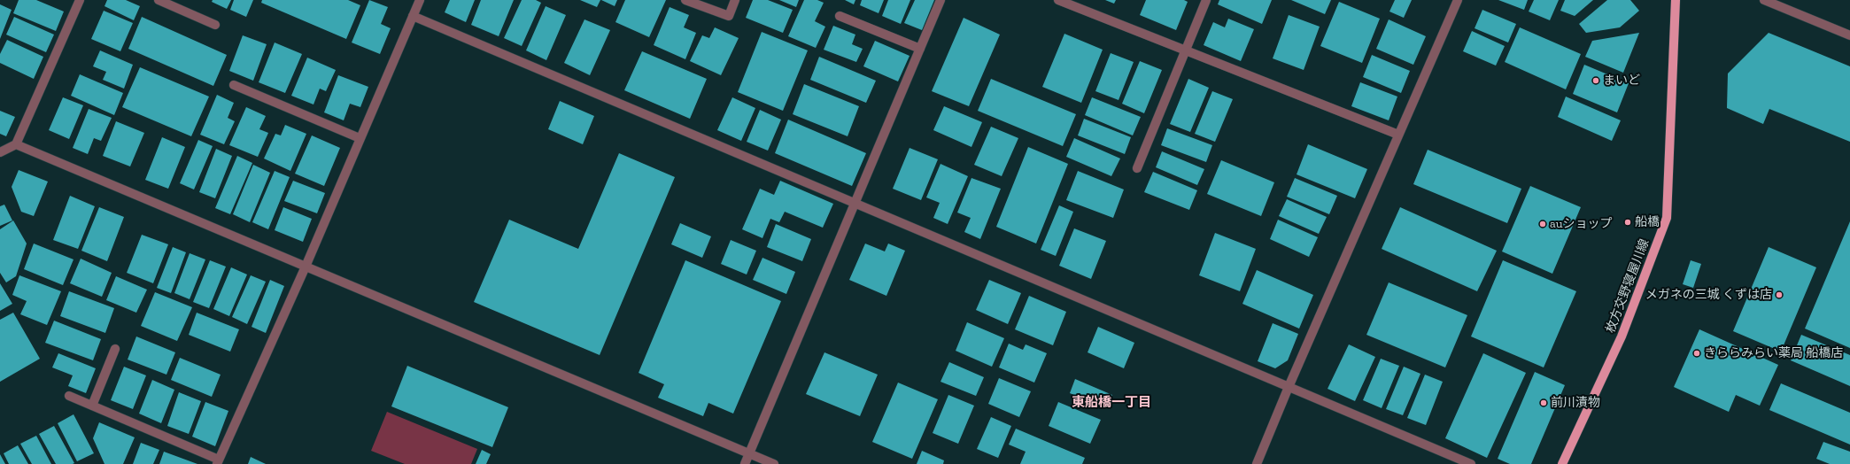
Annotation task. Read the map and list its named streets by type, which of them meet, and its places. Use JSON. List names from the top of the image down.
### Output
{
  "streets": {
    "main road": ["枚方交野寝屋川線"]
  },
  "districts": ["東船橋一丁目"],
  "places": [
    "まいど",
    "船橋",
    "auショップ",
    "メガネの三城 くずは店",
    "きららみらい薬局 船橋店",
    "前川漬物"
  ]
}
